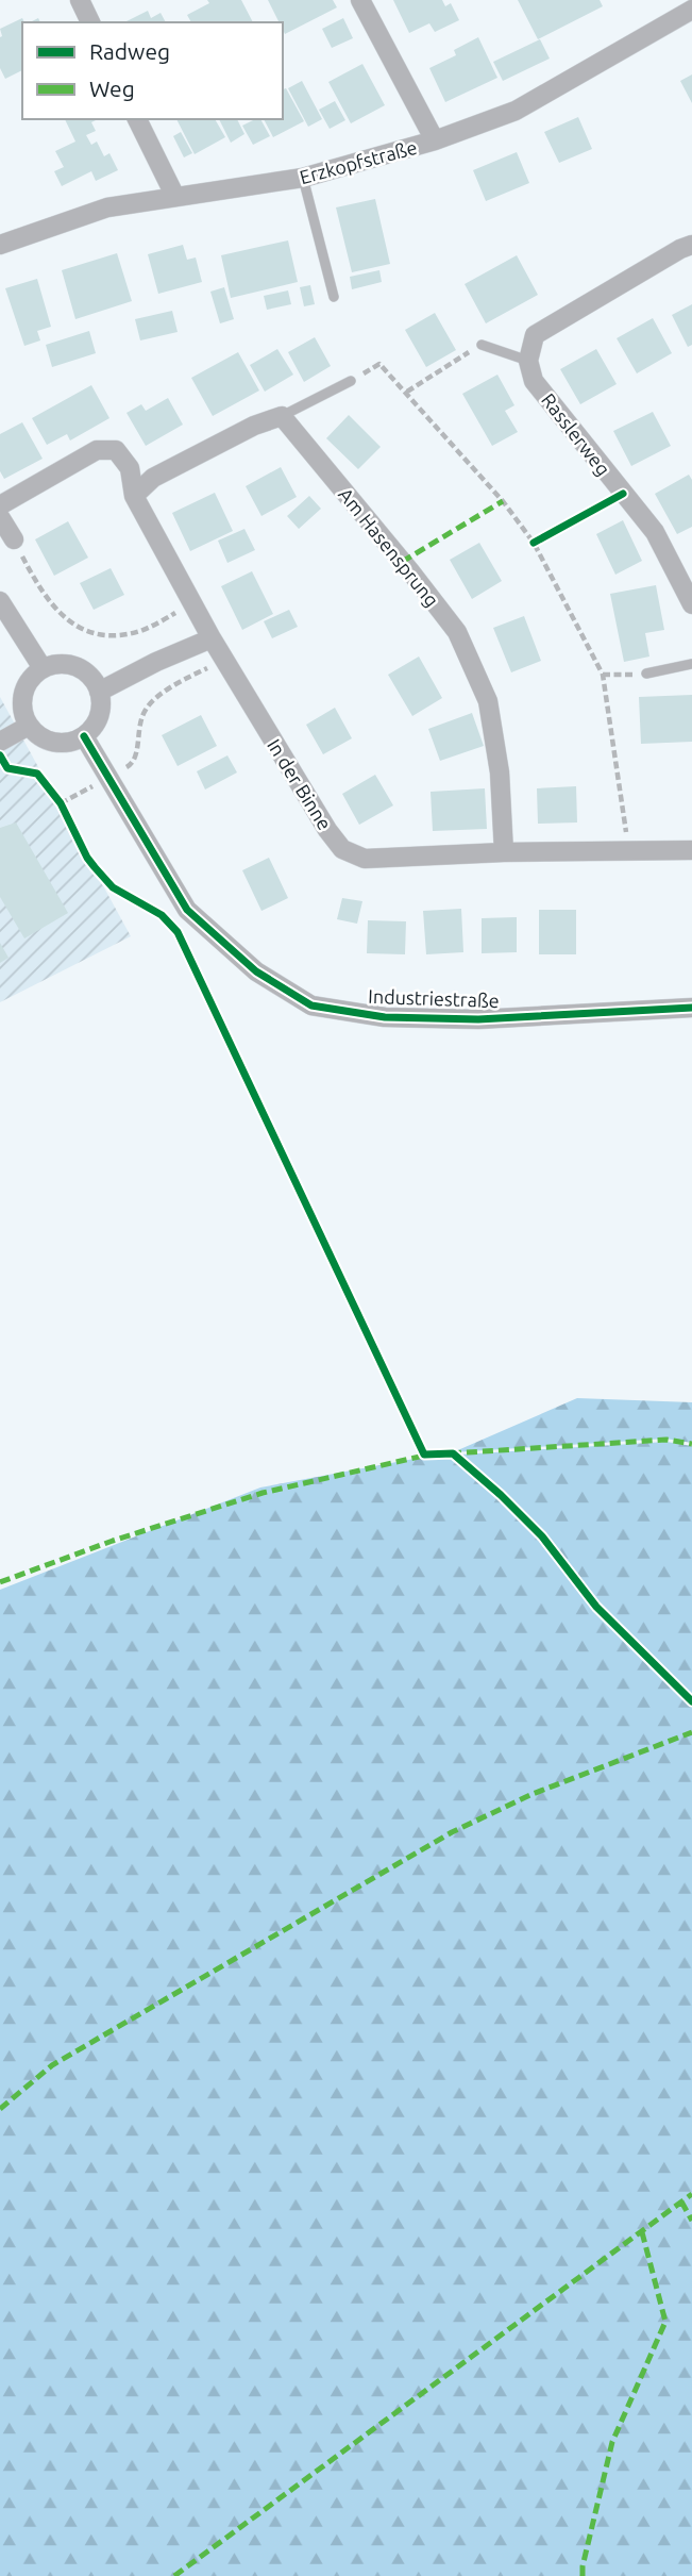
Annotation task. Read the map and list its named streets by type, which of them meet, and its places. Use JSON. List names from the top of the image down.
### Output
{
  "streets": {
    "street": [
      "Erzkopfstraße",
      "Rasslerweg",
      "Am Hasensprung",
      "In der Binne",
      "Industriestraße"
    ]
  },
  "crossings": [
    ["Am Hasensprung", "In der Binne"]
  ],
  "legend": ["Radweg", "Weg"]
}
